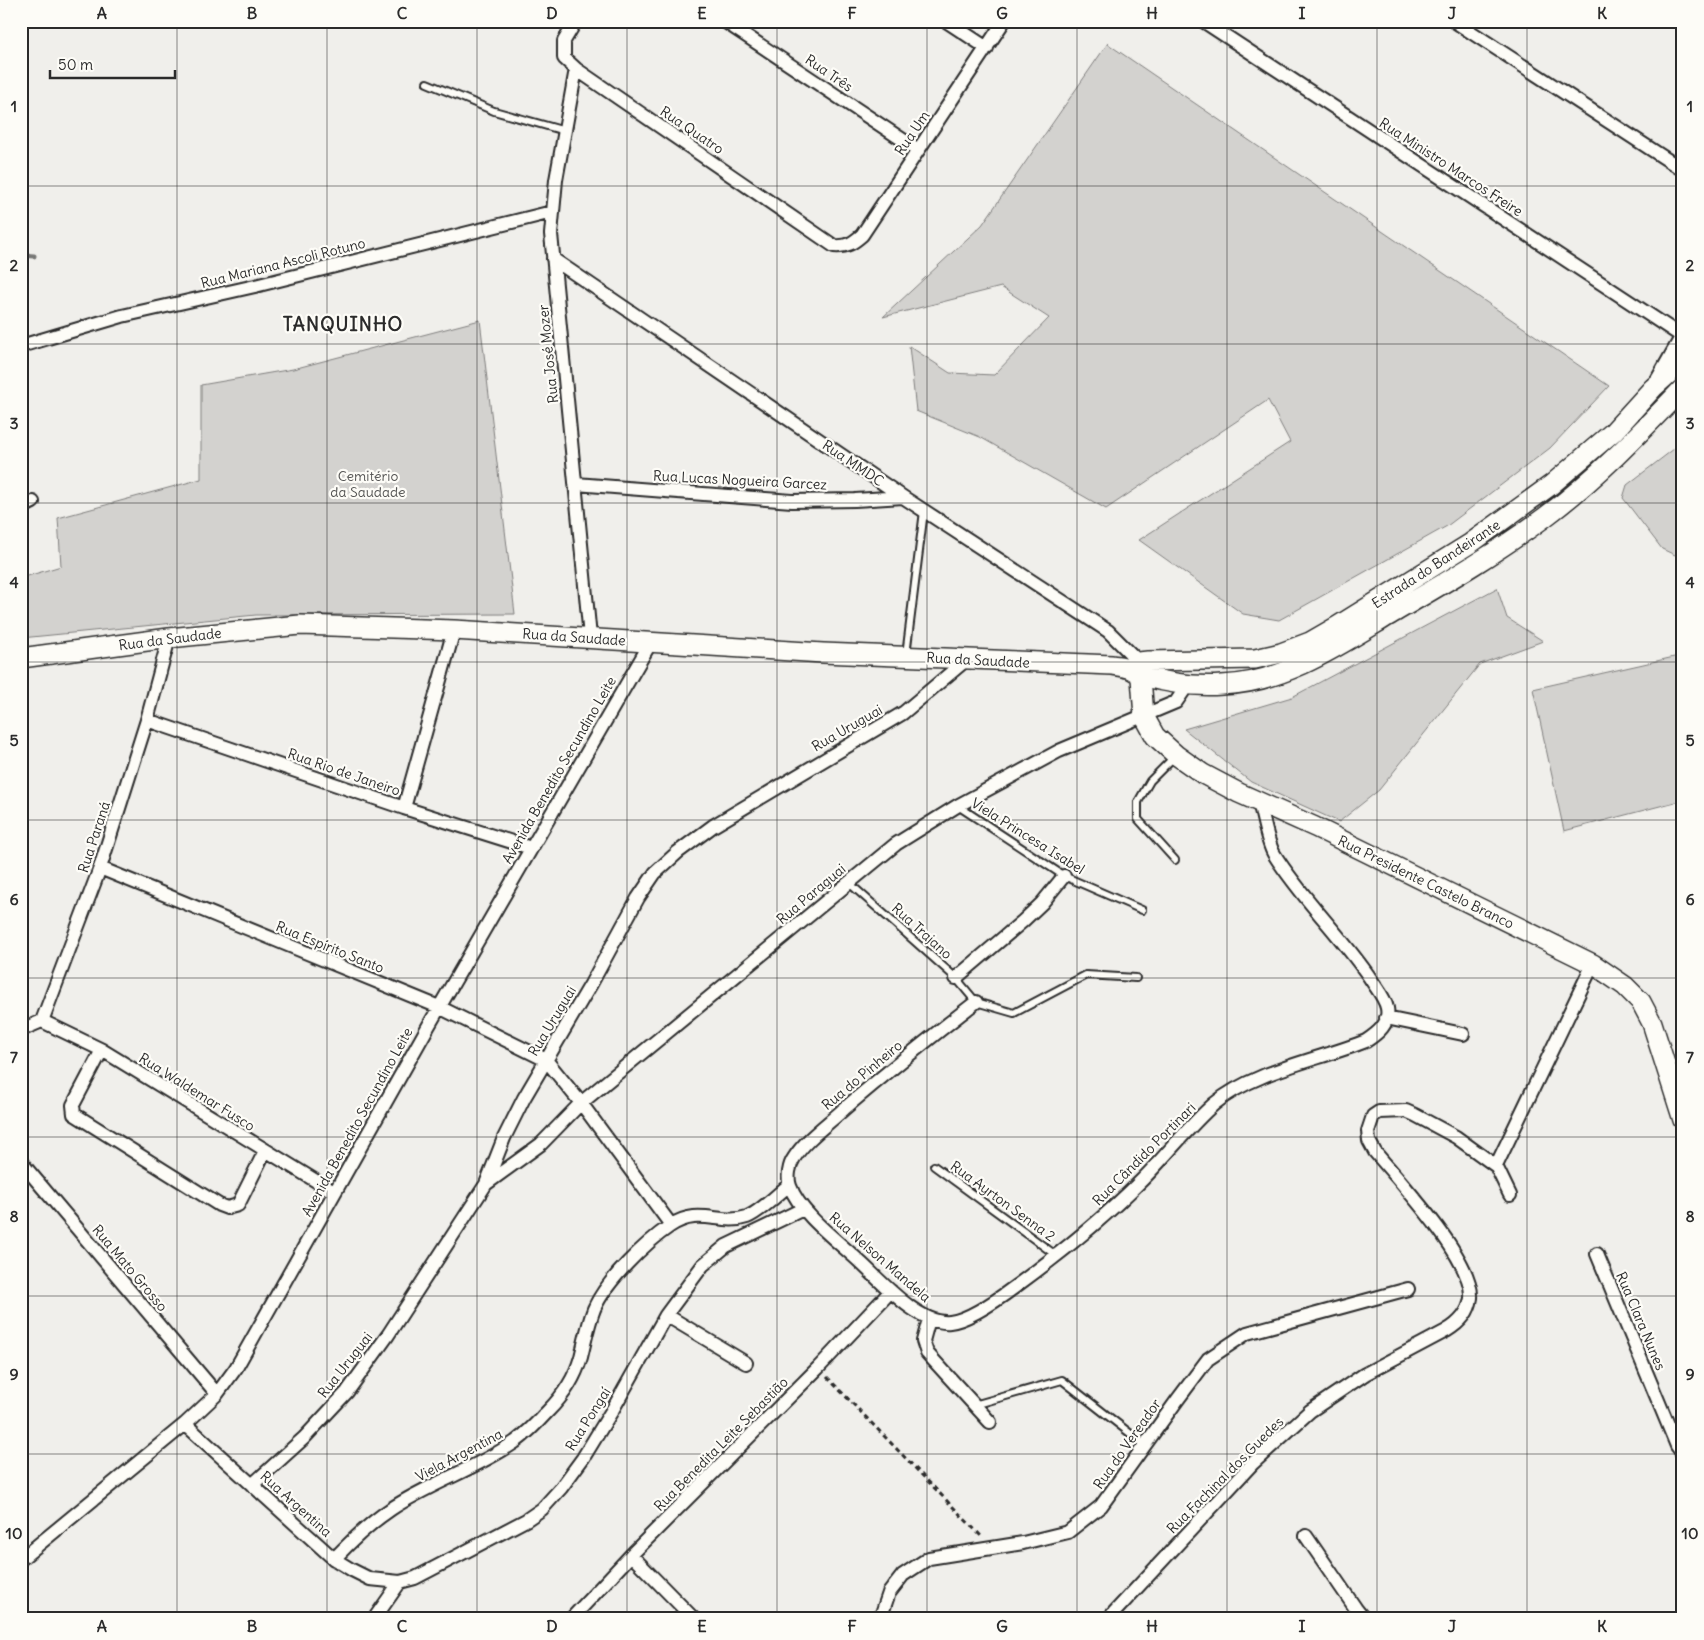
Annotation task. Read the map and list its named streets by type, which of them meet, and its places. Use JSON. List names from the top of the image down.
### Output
{
  "streets": {
    "main road": ["Estrada do Bandeirante", "Rua da Saudade", "Rua Presidente Castelo Branco"],
    "street": [
      "Rua Três",
      "Rua Quatro",
      "Rua Um",
      "Rua Ministro Marcos Freire",
      "Rua Mariana Ascoli Rotuno",
      "Rua José Mozer",
      "Rua MMDC",
      "Rua Lucas Nogueira Garcez",
      "Rua Uruguai",
      "Avenida Benedito Secundino Leite",
      "Rua Rio de Janeiro",
      "Rua Paraná",
      "Rua Paraguai",
      "Rua Espírito Santo",
      "Rua do Pinheiro",
      "Rua Waldemar Fusco",
      "Rua Cândido Portinari",
      "Rua Nelson Mandela",
      "Rua Mato Grosso",
      "Rua Clara Nunes",
      "Rua Pongaí",
      "Rua Benedita Leite Sebastião",
      "Rua do Vereador",
      "Viela Argentina",
      "Rua Fachinal dos Guedes",
      "Rua Argentina"
    ],
    "lane": ["Viela Princesa Isabel", "Rua Trajano", "Rua Ayrton Senna 2"]
  },
  "crossings": [
    ["Rua Três", "Rua Um"],
    ["Rua Quatro", "Rua Um"],
    ["Rua Quatro", "Rua José Mozer"],
    ["Rua Mariana Ascoli Rotuno", "Rua José Mozer"],
    ["Rua José Mozer", "Rua MMDC"],
    ["Rua José Mozer", "Rua Lucas Nogueira Garcez"],
    ["Rua José Mozer", "Rua da Saudade"],
    ["Rua MMDC", "Rua Lucas Nogueira Garcez"],
    ["Rua MMDC", "Estrada do Bandeirante"],
    ["Rua MMDC", "Rua da Saudade"],
    ["Rua MMDC", "Rua Presidente Castelo Branco"],
    ["Estrada do Bandeirante", "Rua da Saudade"],
    ["Estrada do Bandeirante", "Rua Presidente Castelo Branco"],
    ["Estrada do Bandeirante", "Rua Paraguai"],
    ["Rua da Saudade", "Rua Uruguai"],
    ["Rua da Saudade", "Avenida Benedito Secundino Leite"],
    ["Rua da Saudade", "Rua Paraná"],
    ["Rua da Saudade", "Rua Presidente Castelo Branco"],
    ["Rua Uruguai", "Rua Paraguai"],
    ["Rua Uruguai", "Rua Espírito Santo"],
    ["Rua Uruguai", "Rua Argentina"],
    ["Avenida Benedito Secundino Leite", "Rua Rio de Janeiro"],
    ["Avenida Benedito Secundino Leite", "Rua Espírito Santo"],
    ["Avenida Benedito Secundino Leite", "Rua Waldemar Fusco"],
    ["Avenida Benedito Secundino Leite", "Rua Mato Grosso"],
    ["Avenida Benedito Secundino Leite", "Rua Argentina"],
    ["Rua Rio de Janeiro", "Rua Paraná"],
    ["Viela Princesa Isabel", "Rua Paraguai"],
    ["Rua Paraná", "Rua Espírito Santo"],
    ["Rua Paraná", "Rua Waldemar Fusco"],
    ["Rua Presidente Castelo Branco", "Rua Paraguai"],
    ["Rua Paraguai", "Rua Trajano"],
    ["Rua Trajano", "Rua do Pinheiro"],
    ["Rua do Pinheiro", "Rua Nelson Mandela"],
    ["Rua do Pinheiro", "Viela Argentina"],
    ["Rua Cândido Portinari", "Rua Ayrton Senna 2"],
    ["Rua Cândido Portinari", "Rua Nelson Mandela"],
    ["Rua Nelson Mandela", "Rua Pongaí"],
    ["Rua Nelson Mandela", "Rua Benedita Leite Sebastião"],
    ["Rua Nelson Mandela", "Viela Argentina"],
    ["Rua Pongaí", "Rua Argentina"],
    ["Viela Argentina", "Rua Argentina"]
  ],
  "districts": ["TANQUINHO"],
  "parks": ["Cemitério da Saudade"],
  "scale_bar": "50 m",
  "grid": {
    "columns": [
      "A",
      "B",
      "C",
      "D",
      "E",
      "F",
      "G",
      "H",
      "I",
      "J",
      "K"
    ],
    "rows": [
      "1",
      "2",
      "3",
      "4",
      "5",
      "6",
      "7",
      "8",
      "9",
      "10"
    ]
  }
}
